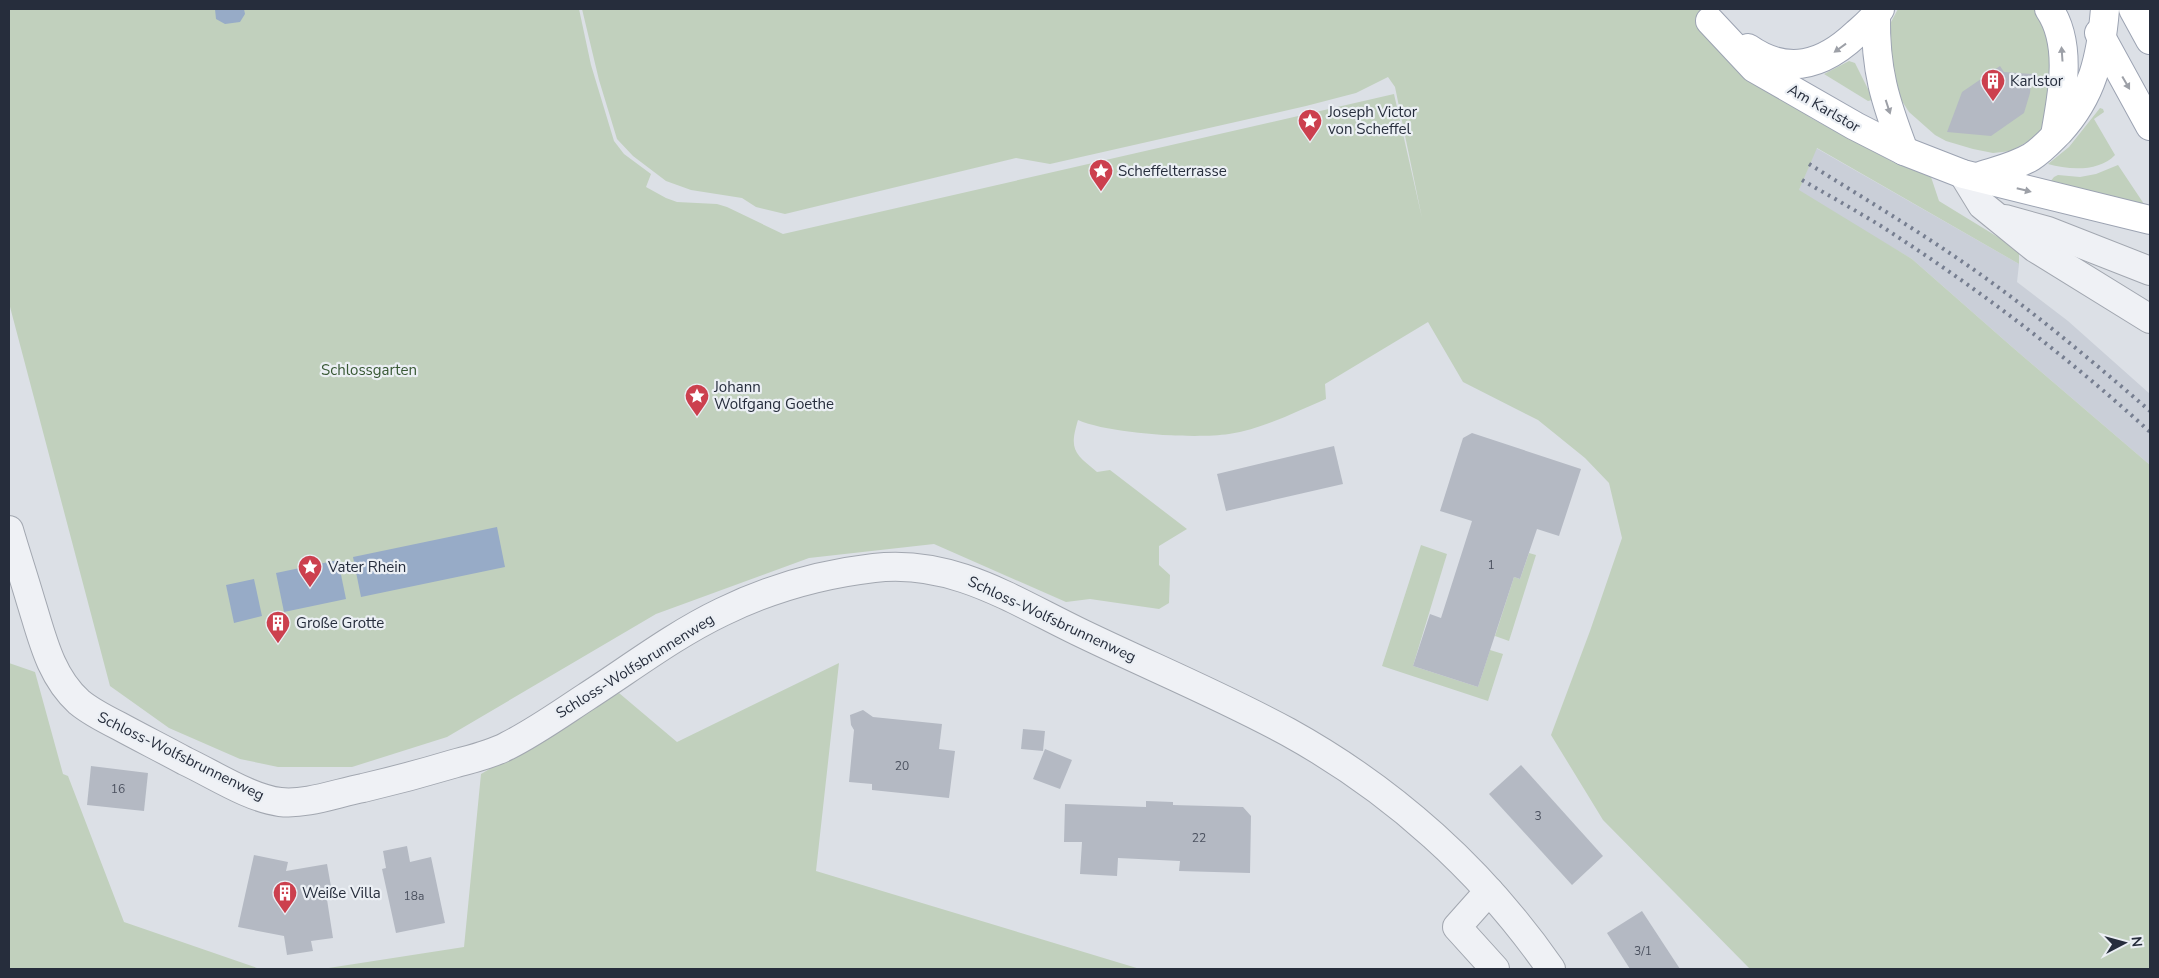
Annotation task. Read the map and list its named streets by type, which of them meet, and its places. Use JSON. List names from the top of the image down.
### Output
{
  "streets": {
    "main road": ["Am Karlstor"],
    "street": ["Schloss-Wolfsbrunnenweg"]
  },
  "parks": ["Schlossgarten"],
  "places": {
    "building": ["Karlstor", "Große Grotte", "Weiße Villa"],
    "place": [
      "Joseph Victor von Scheffel",
      "Scheffelterrasse",
      "Johann Wolfgang Goethe",
      "Vater Rhein"
    ]
  },
  "house_numbers": [
    "1",
    "20",
    "16",
    "3",
    "22",
    "18a",
    "3/1"
  ],
  "north": "right"
}
